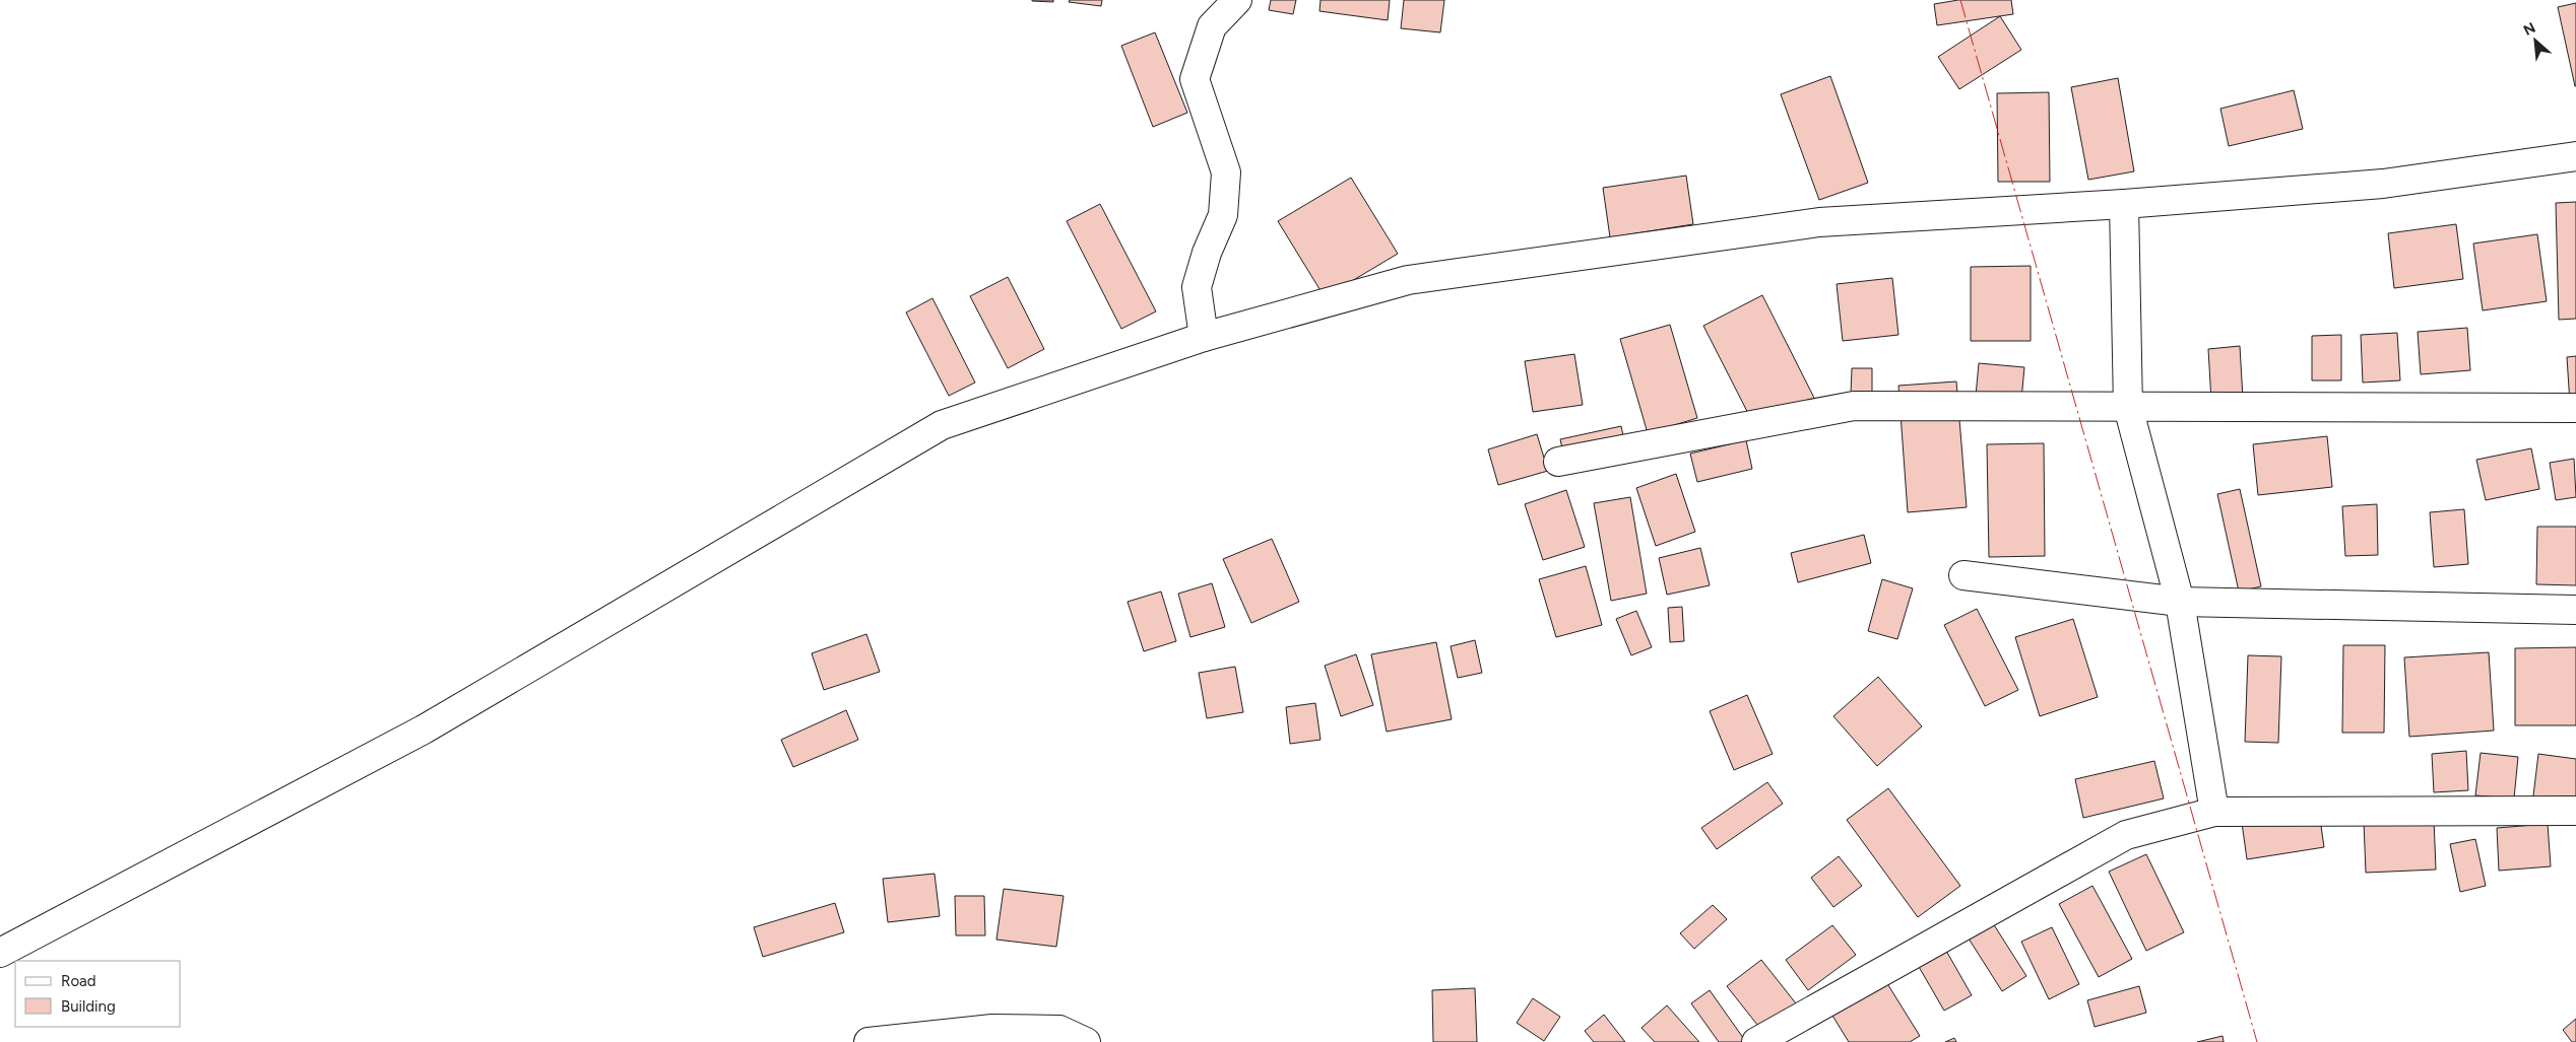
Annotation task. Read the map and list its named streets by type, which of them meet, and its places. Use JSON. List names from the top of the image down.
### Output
{
  "legend": ["Road", "Building"],
  "north": "top left"
}
